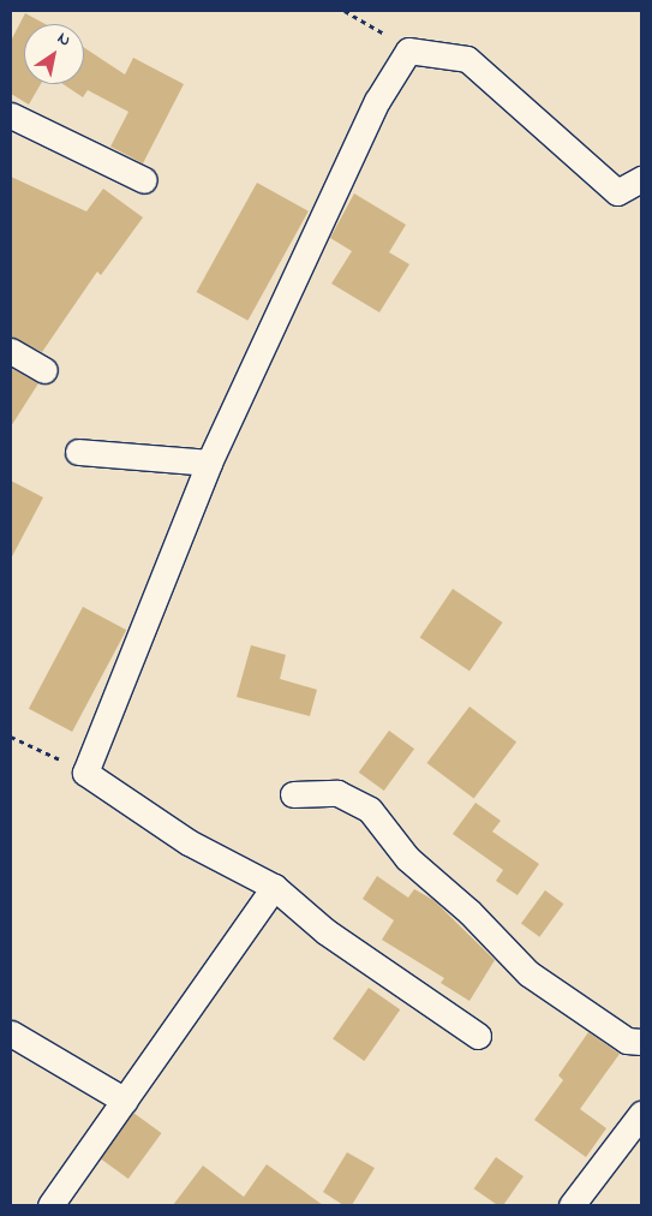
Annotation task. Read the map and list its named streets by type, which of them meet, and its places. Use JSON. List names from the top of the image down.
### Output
{
  "north": "top right"
}
